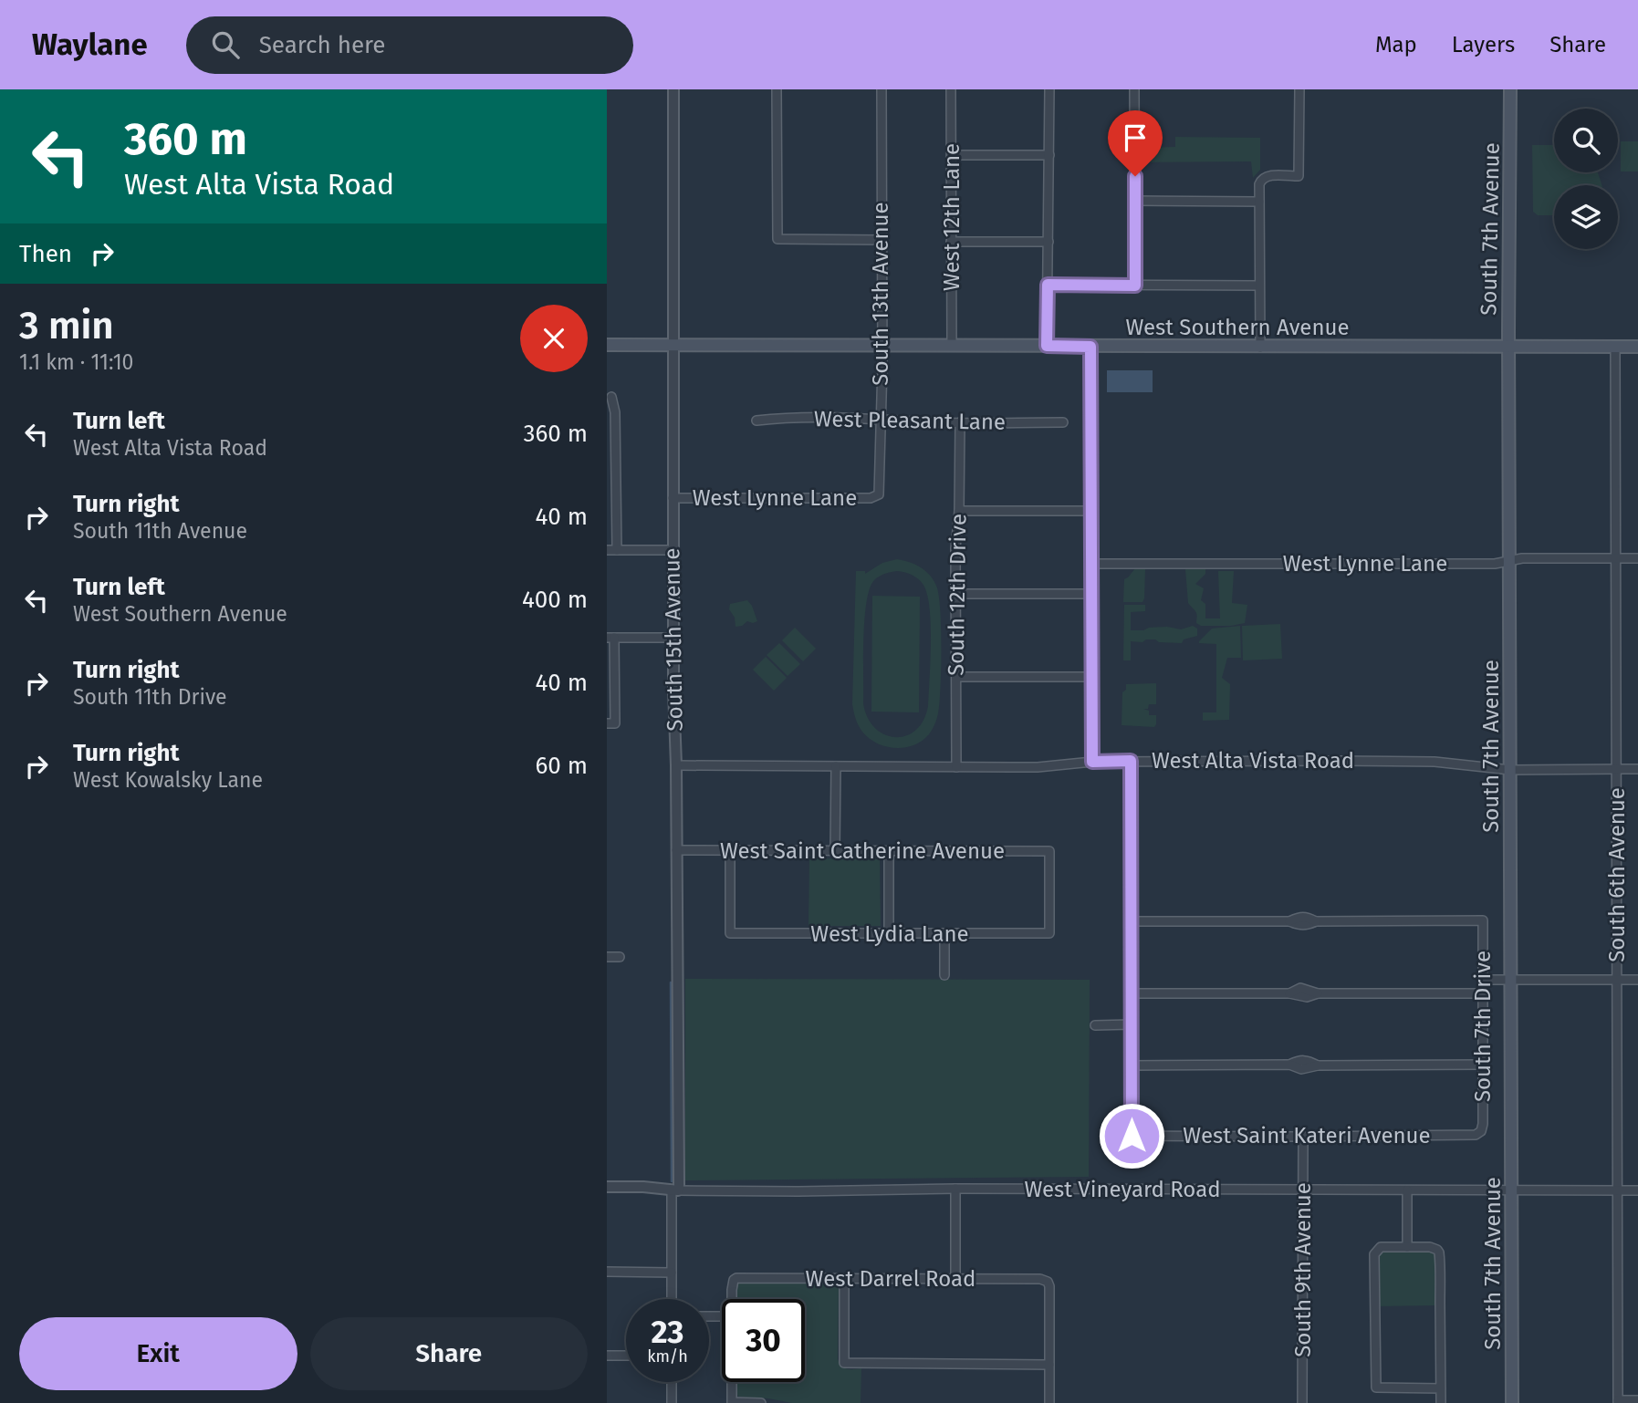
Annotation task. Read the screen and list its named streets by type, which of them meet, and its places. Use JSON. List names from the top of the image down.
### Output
{
  "streets": {
    "main road": ["South 7th Avenue", "West Southern Avenue"],
    "street": [
      "West 12th Lane",
      "South 13th Avenue",
      "West Pleasant Lane",
      "West Lynne Lane",
      "South 12th Drive",
      "South 15th Avenue",
      "West Alta Vista Road",
      "West Saint Catherine Avenue",
      "South 6th Avenue",
      "West Lydia Lane",
      "South 7th Drive",
      "West Saint Kateri Avenue",
      "West Vineyard Road",
      "South 9th Avenue",
      "West Darrel Road"
    ]
  },
  "crossings": [
    ["West 12th Lane", "West Southern Avenue"],
    ["South 7th Avenue", "West Southern Avenue"],
    ["South 7th Avenue", "West Lynne Lane"],
    ["South 7th Avenue", "West Alta Vista Road"],
    ["South 7th Avenue", "West Vineyard Road"],
    ["South 13th Avenue", "West Southern Avenue"],
    ["South 13th Avenue", "West Pleasant Lane"],
    ["South 13th Avenue", "West Lynne Lane"],
    ["West Southern Avenue", "South 15th Avenue"],
    ["West Southern Avenue", "South 6th Avenue"],
    ["West Pleasant Lane", "South 12th Drive"],
    ["West Lynne Lane", "South 15th Avenue"],
    ["West Lynne Lane", "South 6th Avenue"],
    ["South 12th Drive", "West Alta Vista Road"],
    ["South 15th Avenue", "West Alta Vista Road"],
    ["South 15th Avenue", "West Saint Catherine Avenue"],
    ["South 15th Avenue", "West Vineyard Road"],
    ["West Alta Vista Road", "South 6th Avenue"],
    ["West Saint Catherine Avenue", "West Lydia Lane"],
    ["South 6th Avenue", "West Vineyard Road"],
    ["South 7th Drive", "West Saint Kateri Avenue"],
    ["West Saint Kateri Avenue", "South 9th Avenue"],
    ["West Vineyard Road", "South 9th Avenue"]
  ],
  "page": {
    "header": "Waylane",
    "search": "Search here",
    "nav": ["Map", "Layers", "Share"],
    "turn": ["360 m", "West Alta Vista Road"],
    "then": "Then",
    "heading": ["3 min", "1.1 km · 11:10"],
    "list": [
      {
        "name": "Turn left",
        "note": "West Alta Vista Road",
        "value": "360 m"
      },
      {
        "name": "Turn right",
        "note": "South 11th Avenue",
        "value": "40 m"
      },
      {
        "name": "Turn left",
        "note": "West Southern Avenue",
        "value": "400 m"
      },
      {
        "name": "Turn right",
        "note": "South 11th Drive",
        "value": "40 m"
      },
      {
        "name": "Turn right",
        "note": "West Kowalsky Lane",
        "value": "60 m"
      }
    ],
    "speed": "23 km/h",
    "limit": "30",
    "buttons": ["Exit", "Share"]
  }
}
